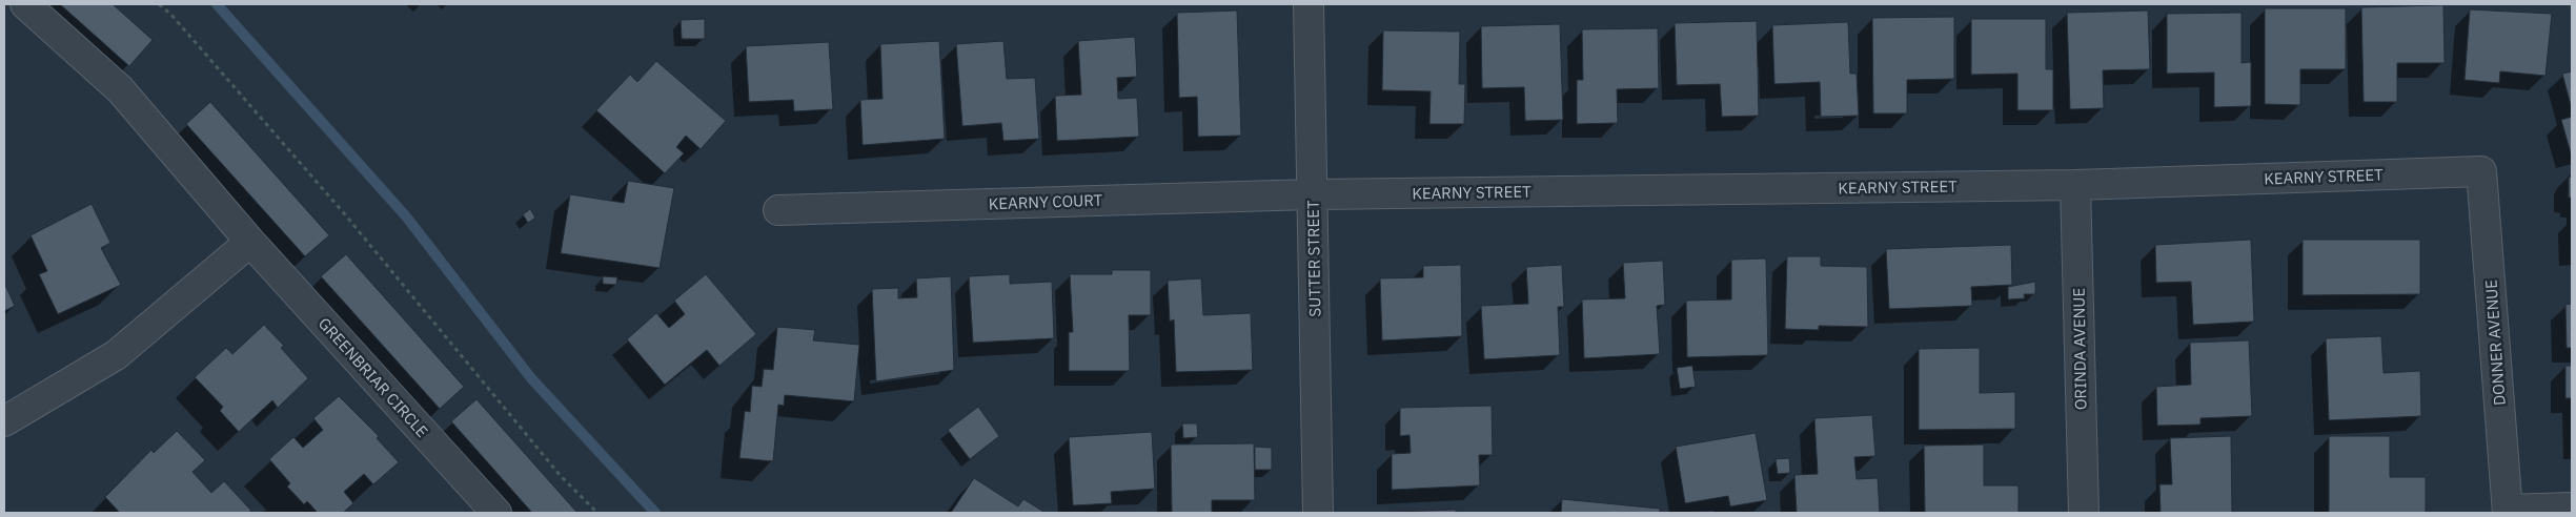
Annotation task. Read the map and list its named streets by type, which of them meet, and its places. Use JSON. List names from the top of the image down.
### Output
{
  "streets": {
    "street": [
      "KEARNY STREET",
      "KEARNY COURT",
      "SUTTER STREET",
      "DONNER AVENUE",
      "ORINDA AVENUE",
      "GREENBRIAR CIRCLE"
    ]
  },
  "crossings": [
    ["KEARNY STREET", "KEARNY COURT"],
    ["KEARNY STREET", "SUTTER STREET"],
    ["KEARNY STREET", "DONNER AVENUE"],
    ["KEARNY STREET", "ORINDA AVENUE"],
    ["KEARNY COURT", "SUTTER STREET"]
  ]
}
